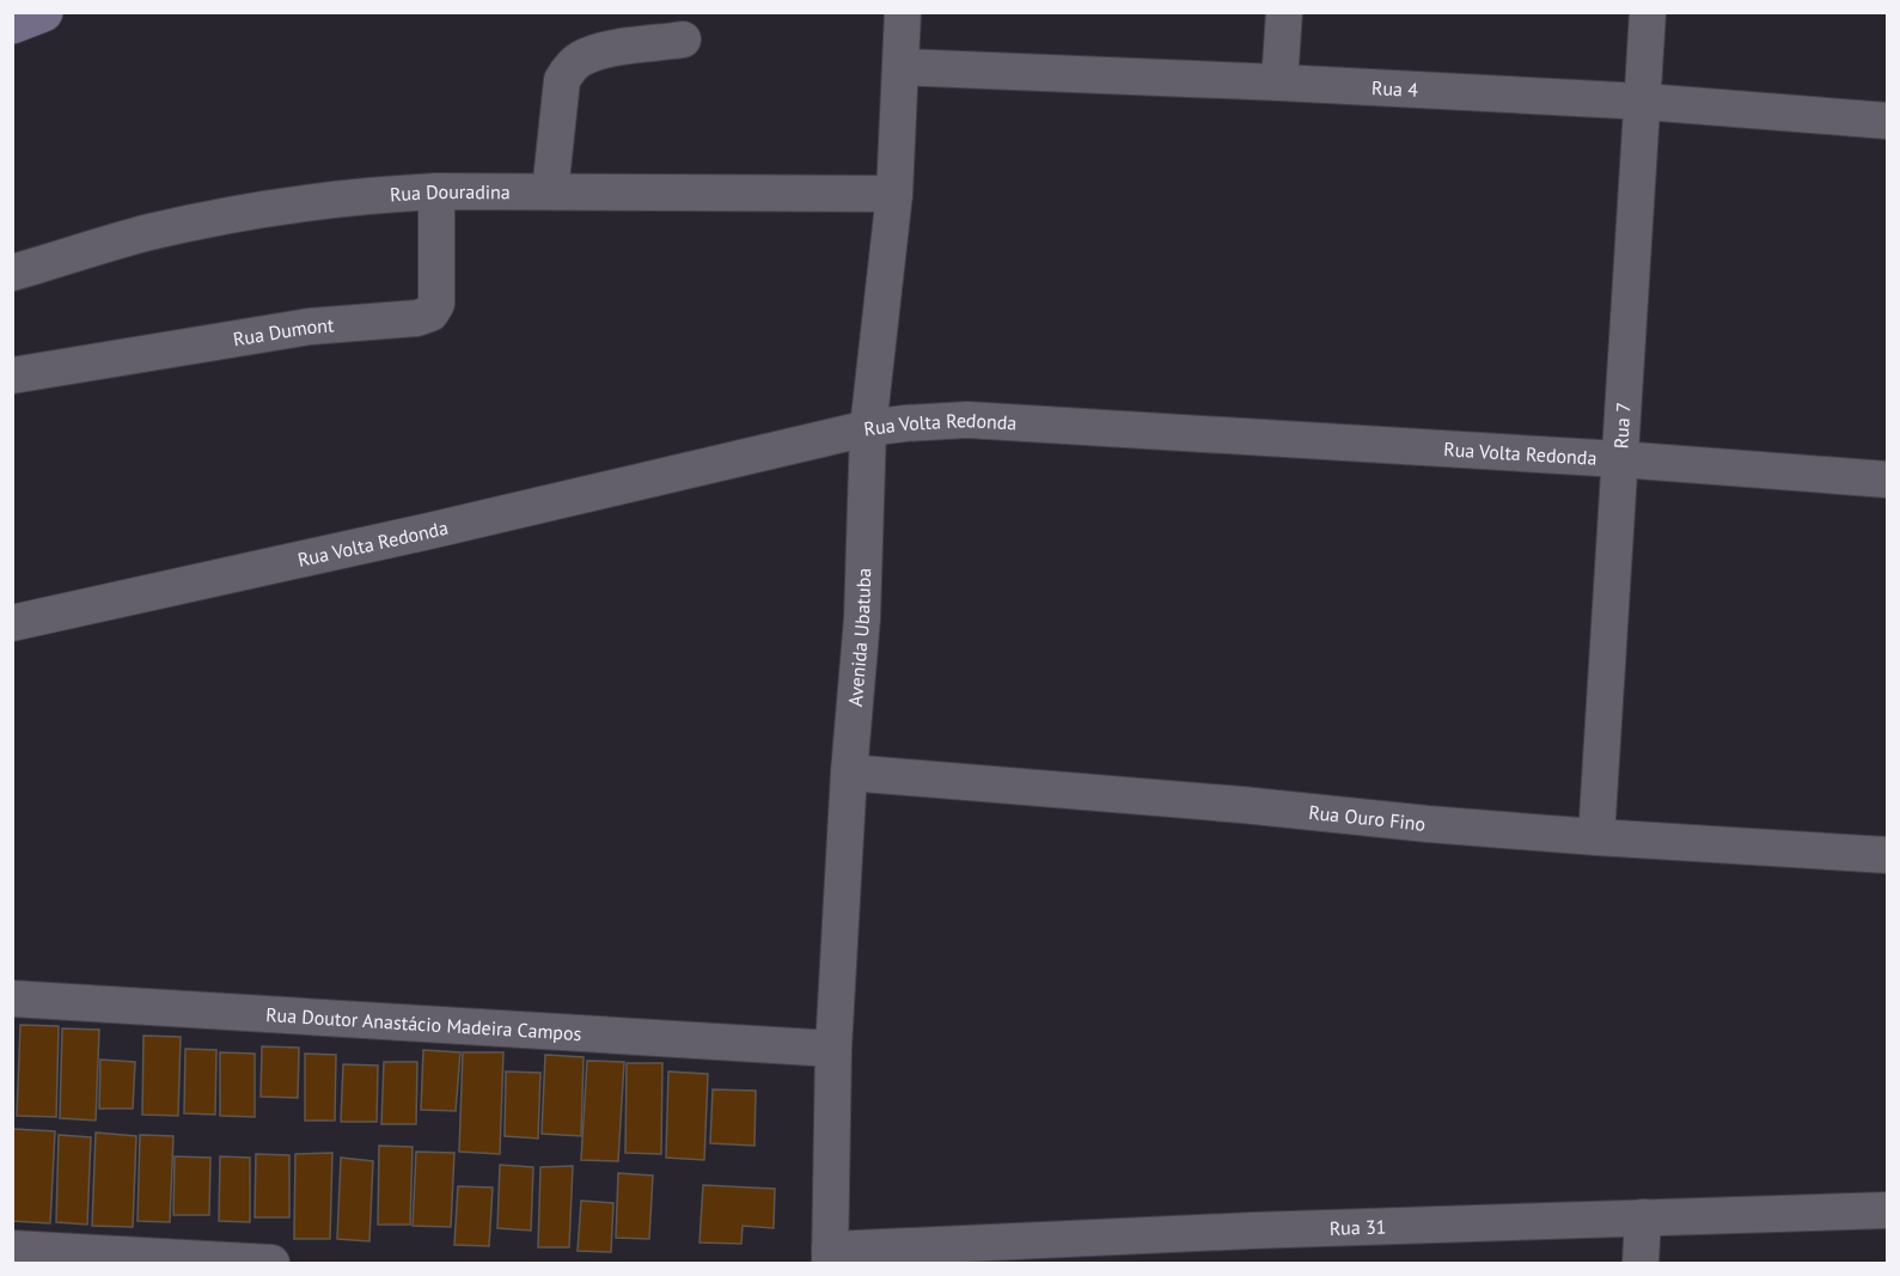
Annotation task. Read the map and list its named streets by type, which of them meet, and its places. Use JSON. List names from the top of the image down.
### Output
{
  "streets": {
    "street": [
      "Rua 4",
      "Rua Douradina",
      "Rua Dumont",
      "Rua 7",
      "Rua Volta Redonda",
      "Avenida Ubatuba",
      "Rua Ouro Fino",
      "Rua Doutor Anastácio Madeira Campos",
      "Rua 31"
    ]
  },
  "crossings": [
    ["Rua 4", "Rua 7"],
    ["Rua 4", "Avenida Ubatuba"],
    ["Rua Douradina", "Rua Dumont"],
    ["Rua Douradina", "Avenida Ubatuba"],
    ["Rua 7", "Rua Volta Redonda"],
    ["Rua 7", "Rua Ouro Fino"],
    ["Rua Volta Redonda", "Avenida Ubatuba"],
    ["Avenida Ubatuba", "Rua Ouro Fino"],
    ["Avenida Ubatuba", "Rua Doutor Anastácio Madeira Campos"],
    ["Avenida Ubatuba", "Rua 31"]
  ]
}
